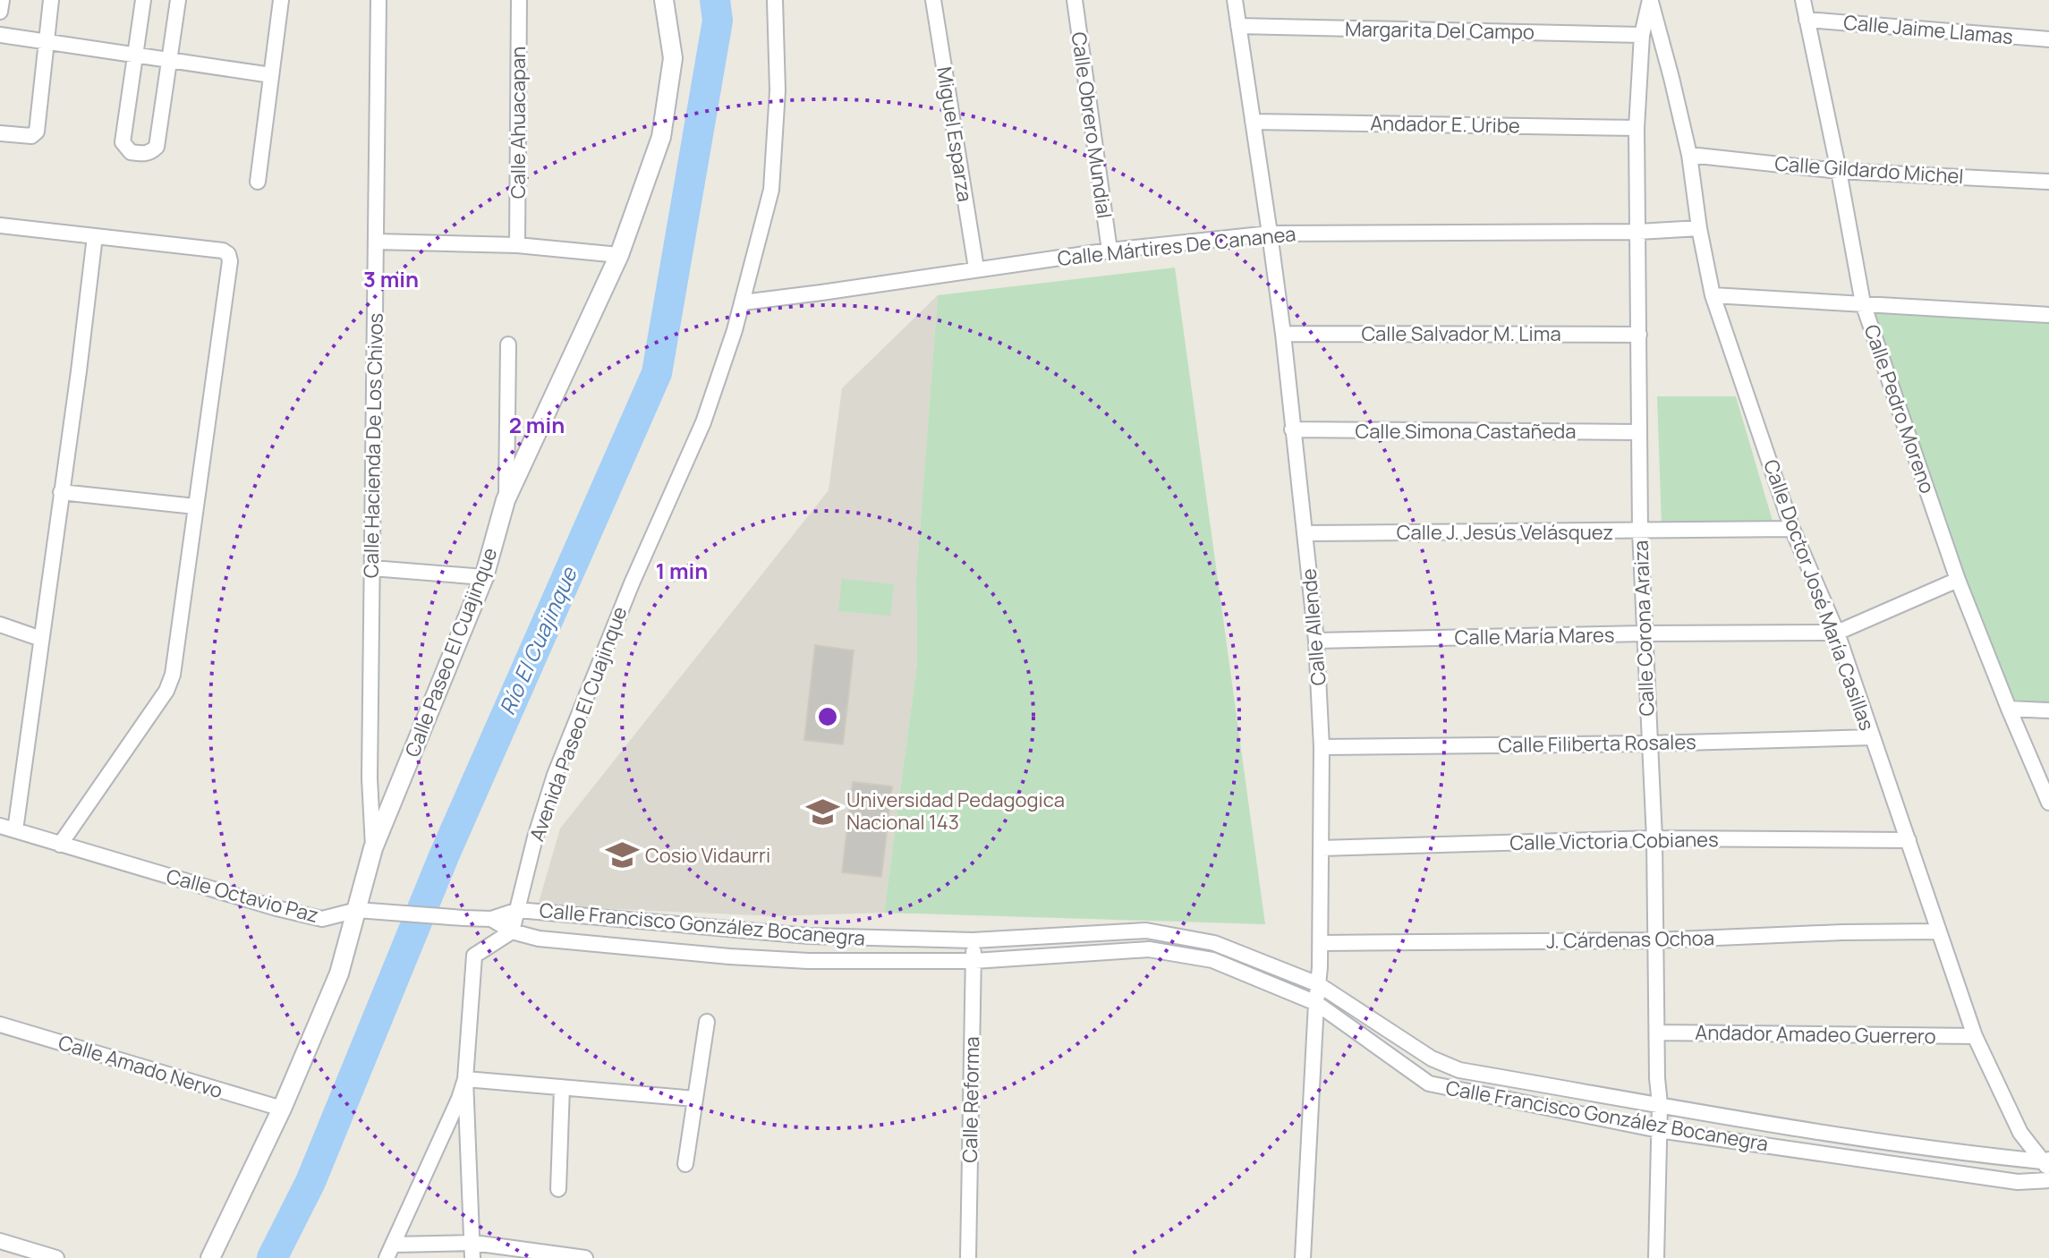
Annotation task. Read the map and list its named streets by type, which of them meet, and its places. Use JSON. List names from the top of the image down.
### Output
{
  "streets": {
    "street": [
      "Calle Jaime Llamas",
      "Margarita Del Campo",
      "Calle Ahuacapan",
      "Andador E. Uribe",
      "Calle Obrero Mundial",
      "Miguel Esparza",
      "Calle Gildardo Michel",
      "Calle Mártires De Cananea",
      "Calle Salvador M. Lima",
      "Calle Pedro Moreno",
      "Calle Simona Castañeda",
      "Calle Hacienda De Los Chivos",
      "Calle J. Jesús Velásquez",
      "Calle Doctor José María Casillas",
      "Calle Allende",
      "Calle Corona Araiza",
      "Calle María Mares",
      "Calle Paseo El Cuajinque",
      "Avenida Paseo El Cuajinque",
      "Calle Filiberta Rosales",
      "Calle Victoria Cobianes",
      "Calle Octavio Paz",
      "Calle Francisco González Bocanegra",
      "J. Cárdenas Ochoa",
      "Andador Amadeo Guerrero",
      "Calle Amado Nervo",
      "Calle Reforma"
    ]
  },
  "crossings": [
    ["Calle Jaime Llamas", "Calle Pedro Moreno"],
    ["Margarita Del Campo", "Calle Allende"],
    ["Margarita Del Campo", "Calle Corona Araiza"],
    ["Andador E. Uribe", "Calle Allende"],
    ["Andador E. Uribe", "Calle Corona Araiza"],
    ["Calle Obrero Mundial", "Calle Mártires De Cananea"],
    ["Miguel Esparza", "Calle Mártires De Cananea"],
    ["Calle Gildardo Michel", "Calle Pedro Moreno"],
    ["Calle Gildardo Michel", "Calle Doctor José María Casillas"],
    ["Calle Mártires De Cananea", "Calle Doctor José María Casillas"],
    ["Calle Mártires De Cananea", "Calle Allende"],
    ["Calle Mártires De Cananea", "Calle Corona Araiza"],
    ["Calle Mártires De Cananea", "Avenida Paseo El Cuajinque"],
    ["Calle Salvador M. Lima", "Calle Allende"],
    ["Calle Salvador M. Lima", "Calle Corona Araiza"],
    ["Calle Pedro Moreno", "Calle María Mares"],
    ["Calle Simona Castañeda", "Calle Allende"],
    ["Calle Simona Castañeda", "Calle Corona Araiza"],
    ["Calle Hacienda De Los Chivos", "Calle Paseo El Cuajinque"],
    ["Calle J. Jesús Velásquez", "Calle Doctor José María Casillas"],
    ["Calle J. Jesús Velásquez", "Calle Allende"],
    ["Calle J. Jesús Velásquez", "Calle Corona Araiza"],
    ["Calle Doctor José María Casillas", "Calle Corona Araiza"],
    ["Calle Doctor José María Casillas", "Calle María Mares"],
    ["Calle Doctor José María Casillas", "Calle Filiberta Rosales"],
    ["Calle Doctor José María Casillas", "Calle Victoria Cobianes"],
    ["Calle Doctor José María Casillas", "Calle Francisco González Bocanegra"],
    ["Calle Doctor José María Casillas", "J. Cárdenas Ochoa"],
    ["Calle Doctor José María Casillas", "Andador Amadeo Guerrero"],
    ["Calle Allende", "Calle María Mares"],
    ["Calle Allende", "Calle Filiberta Rosales"],
    ["Calle Allende", "Calle Victoria Cobianes"],
    ["Calle Allende", "Calle Francisco González Bocanegra"],
    ["Calle Allende", "J. Cárdenas Ochoa"],
    ["Calle Corona Araiza", "Calle María Mares"],
    ["Calle Corona Araiza", "Calle Filiberta Rosales"],
    ["Calle Corona Araiza", "Calle Victoria Cobianes"],
    ["Calle Corona Araiza", "Calle Francisco González Bocanegra"],
    ["Calle Corona Araiza", "J. Cárdenas Ochoa"],
    ["Calle Corona Araiza", "Andador Amadeo Guerrero"],
    ["Calle Paseo El Cuajinque", "Calle Octavio Paz"],
    ["Calle Paseo El Cuajinque", "Calle Amado Nervo"],
    ["Avenida Paseo El Cuajinque", "Calle Octavio Paz"],
    ["Avenida Paseo El Cuajinque", "Calle Francisco González Bocanegra"],
    ["Calle Octavio Paz", "Calle Francisco González Bocanegra"],
    ["Calle Francisco González Bocanegra", "Calle Reforma"]
  ],
  "water": ["Río El Cuajinque"],
  "places": {
    "school or university": ["Universidad Pedagogica Nacional 143", "Cosio Vidaurri"]
  },
  "rings": ["3 min", "2 min", "1 min"]
}
